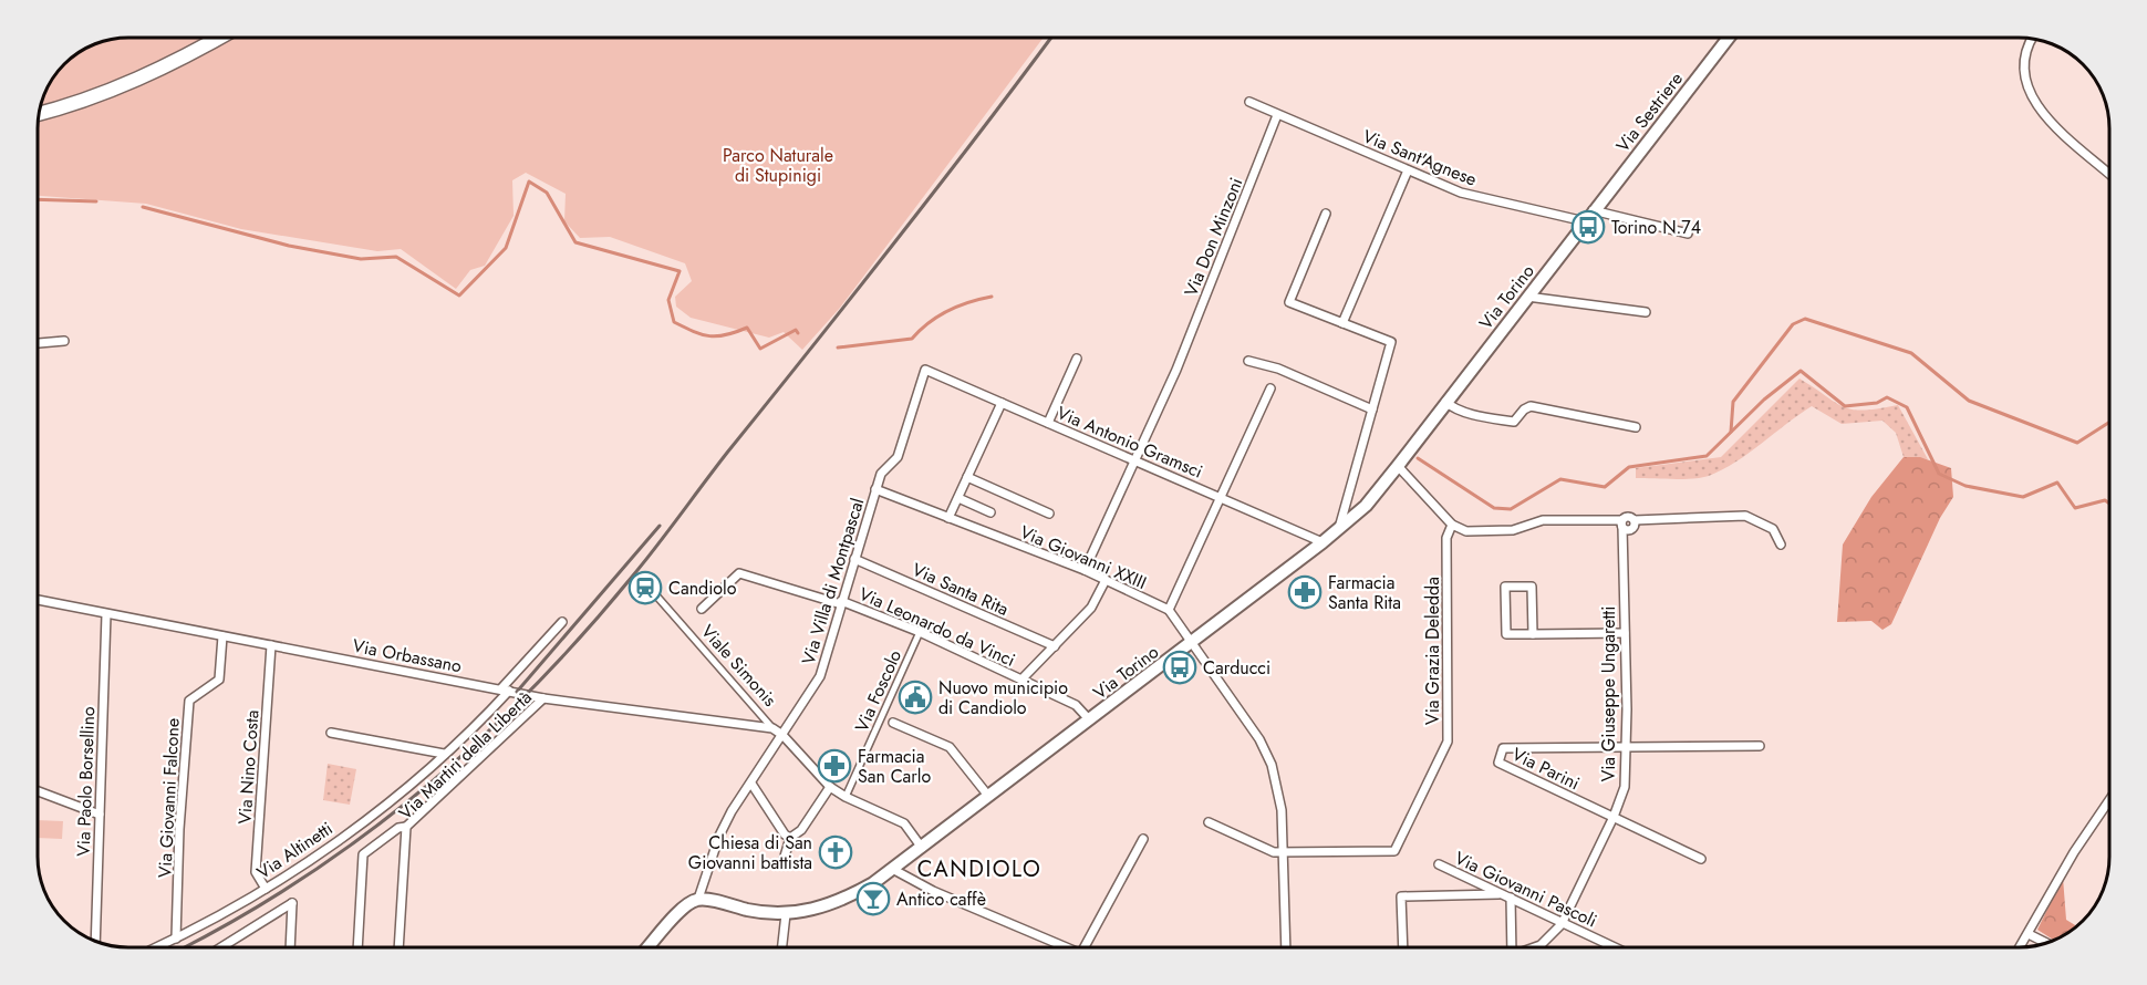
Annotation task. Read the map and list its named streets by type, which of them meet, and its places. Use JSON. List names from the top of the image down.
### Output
{
  "streets": {
    "main road": ["Via Sestriere", "Via Torino"],
    "street": [
      "Via Sant'Agnese",
      "Via Don Minzoni",
      "Via Antonio Gramsci",
      "Via Giovanni XXIII",
      "Via Villa di Montpascal",
      "Via Santa Rita",
      "Via Leonardo da Vinci",
      "Via Grazia Deledda",
      "Via Orbassano",
      "Viale Simonis",
      "Via Foscolo",
      "Via Giuseppe Ungaretti",
      "Via Martiri della Libertà",
      "Via Nino Costa",
      "Via Parini",
      "Via Paolo Borsellino",
      "Via Giovanni Falcone",
      "Via Altinetti",
      "Via Giovanni Pascoli"
    ]
  },
  "crossings": [
    ["Via Sestriere", "Via Torino"],
    ["Via Sant'Agnese", "Via Don Minzoni"],
    ["Via Sant'Agnese", "Via Torino"],
    ["Via Don Minzoni", "Via Antonio Gramsci"],
    ["Via Don Minzoni", "Via Giovanni XXIII"],
    ["Via Torino", "Via Antonio Gramsci"],
    ["Via Torino", "Via Giovanni XXIII"],
    ["Via Torino", "Via Villa di Montpascal"],
    ["Via Torino", "Via Leonardo da Vinci"],
    ["Via Torino", "Via Orbassano"],
    ["Via Antonio Gramsci", "Via Villa di Montpascal"],
    ["Via Giovanni XXIII", "Via Villa di Montpascal"],
    ["Via Giovanni XXIII", "Via Grazia Deledda"],
    ["Via Villa di Montpascal", "Via Santa Rita"],
    ["Via Villa di Montpascal", "Via Leonardo da Vinci"],
    ["Via Villa di Montpascal", "Via Orbassano"],
    ["Via Leonardo da Vinci", "Via Foscolo"],
    ["Via Orbassano", "Viale Simonis"],
    ["Via Orbassano", "Via Foscolo"],
    ["Via Orbassano", "Via Martiri della Libertà"],
    ["Via Orbassano", "Via Nino Costa"],
    ["Via Orbassano", "Via Paolo Borsellino"],
    ["Via Orbassano", "Via Giovanni Falcone"],
    ["Via Orbassano", "Via Altinetti"],
    ["Via Giuseppe Ungaretti", "Via Parini"],
    ["Via Giuseppe Ungaretti", "Via Giovanni Pascoli"],
    ["Via Nino Costa", "Via Altinetti"],
    ["Via Giovanni Falcone", "Via Altinetti"]
  ],
  "districts": ["CANDIOLO"],
  "parks": ["Parco Naturale di Stupinigi"],
  "places": {
    "bus stop": ["Torino N.74", "Carducci"],
    "station": ["Candiolo"],
    "pharmacy": ["Farmacia Santa Rita", "Farmacia San Carlo"],
    "public building": ["Nuovo municipio di Candiolo"],
    "church": ["Chiesa di San Giovanni battista"],
    "bar": ["Antico caffè"]
  }
}
